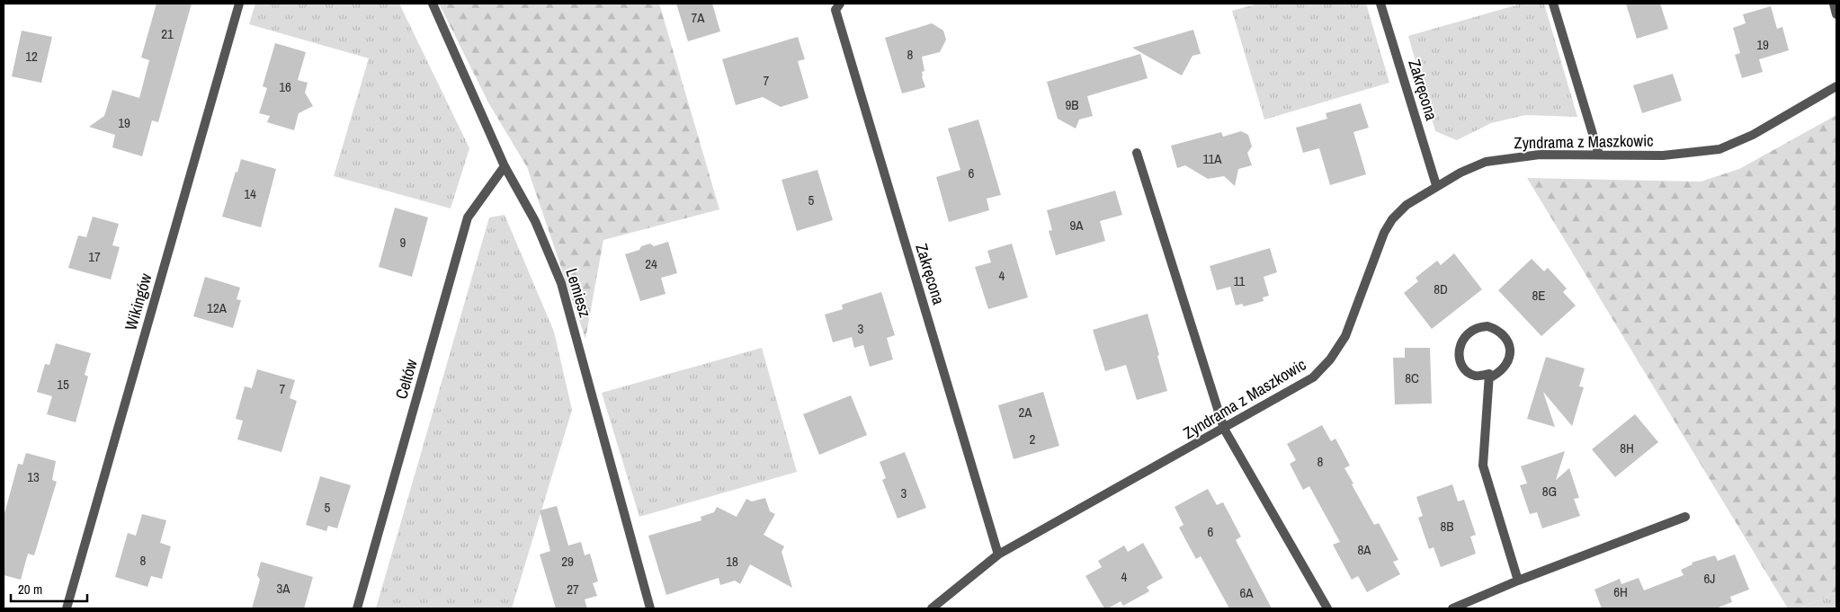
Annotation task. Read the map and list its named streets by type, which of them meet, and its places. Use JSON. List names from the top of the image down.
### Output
{
  "streets": {
    "street": [
      "Zakręcona",
      "Zyndrama z Maszkowic",
      "Lemiesz",
      "Wikingów",
      "Celtów"
    ]
  },
  "crossings": [
    ["Zakręcona", "Zyndrama z Maszkowic"],
    ["Lemiesz", "Celtów"]
  ],
  "house_numbers": [
    "7A",
    "21",
    "19",
    "8",
    "12",
    "7",
    "16",
    "9B",
    "19",
    "11A",
    "6",
    "14",
    "5",
    "9A",
    "9",
    "17",
    "24",
    "4",
    "11",
    "8D",
    "8E",
    "12A",
    "3",
    "8C",
    "15",
    "7",
    "2A",
    "2",
    "8H",
    "8",
    "13",
    "8G",
    "3",
    "5",
    "8B",
    "6",
    "8A",
    "8",
    "29",
    "18",
    "4",
    "6J",
    "3A",
    "27",
    "6H",
    "6A"
  ],
  "scale_bar": "20 m"
}
